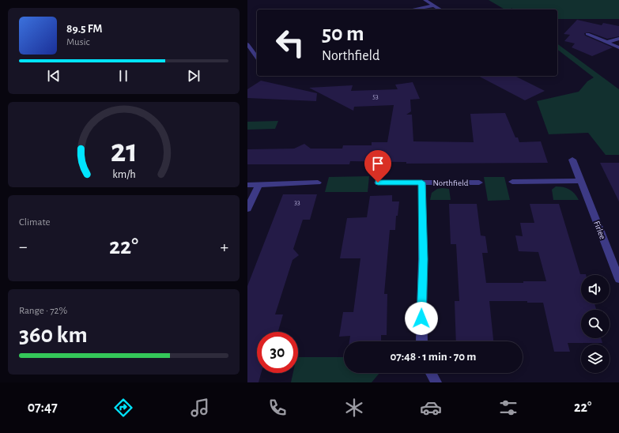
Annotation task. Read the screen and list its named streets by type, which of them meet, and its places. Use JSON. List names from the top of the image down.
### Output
{
  "streets": {
    "street": ["Northfield", "Firlee"]
  },
  "house_numbers": ["53", "33"],
  "page": {
    "turn": ["50 m", "Northfield"],
    "song": ["89.5 FM", "Music"],
    "tile": [
      "Climate",
      ["Range · 72%", "360 km"]
    ],
    "heat": ["−", "22°", "+"],
    "limit": "30",
    "trip": "07:48 · 1 min · 70 m",
    "tabs": ["07:47", "22°"],
    "gauge": ["21", "km/h"]
  }
}
